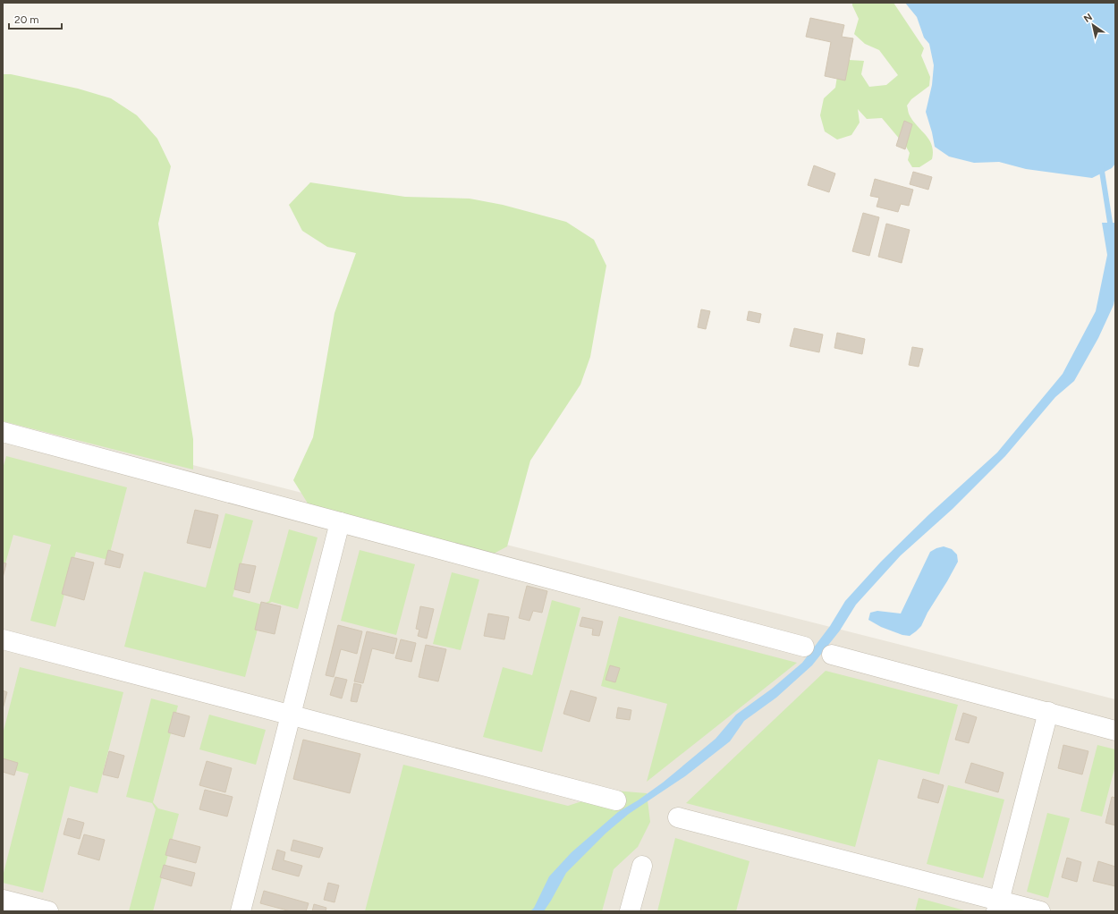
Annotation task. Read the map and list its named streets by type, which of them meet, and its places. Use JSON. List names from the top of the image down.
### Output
{
  "scale_bar": "20 m",
  "north": "top left"
}
